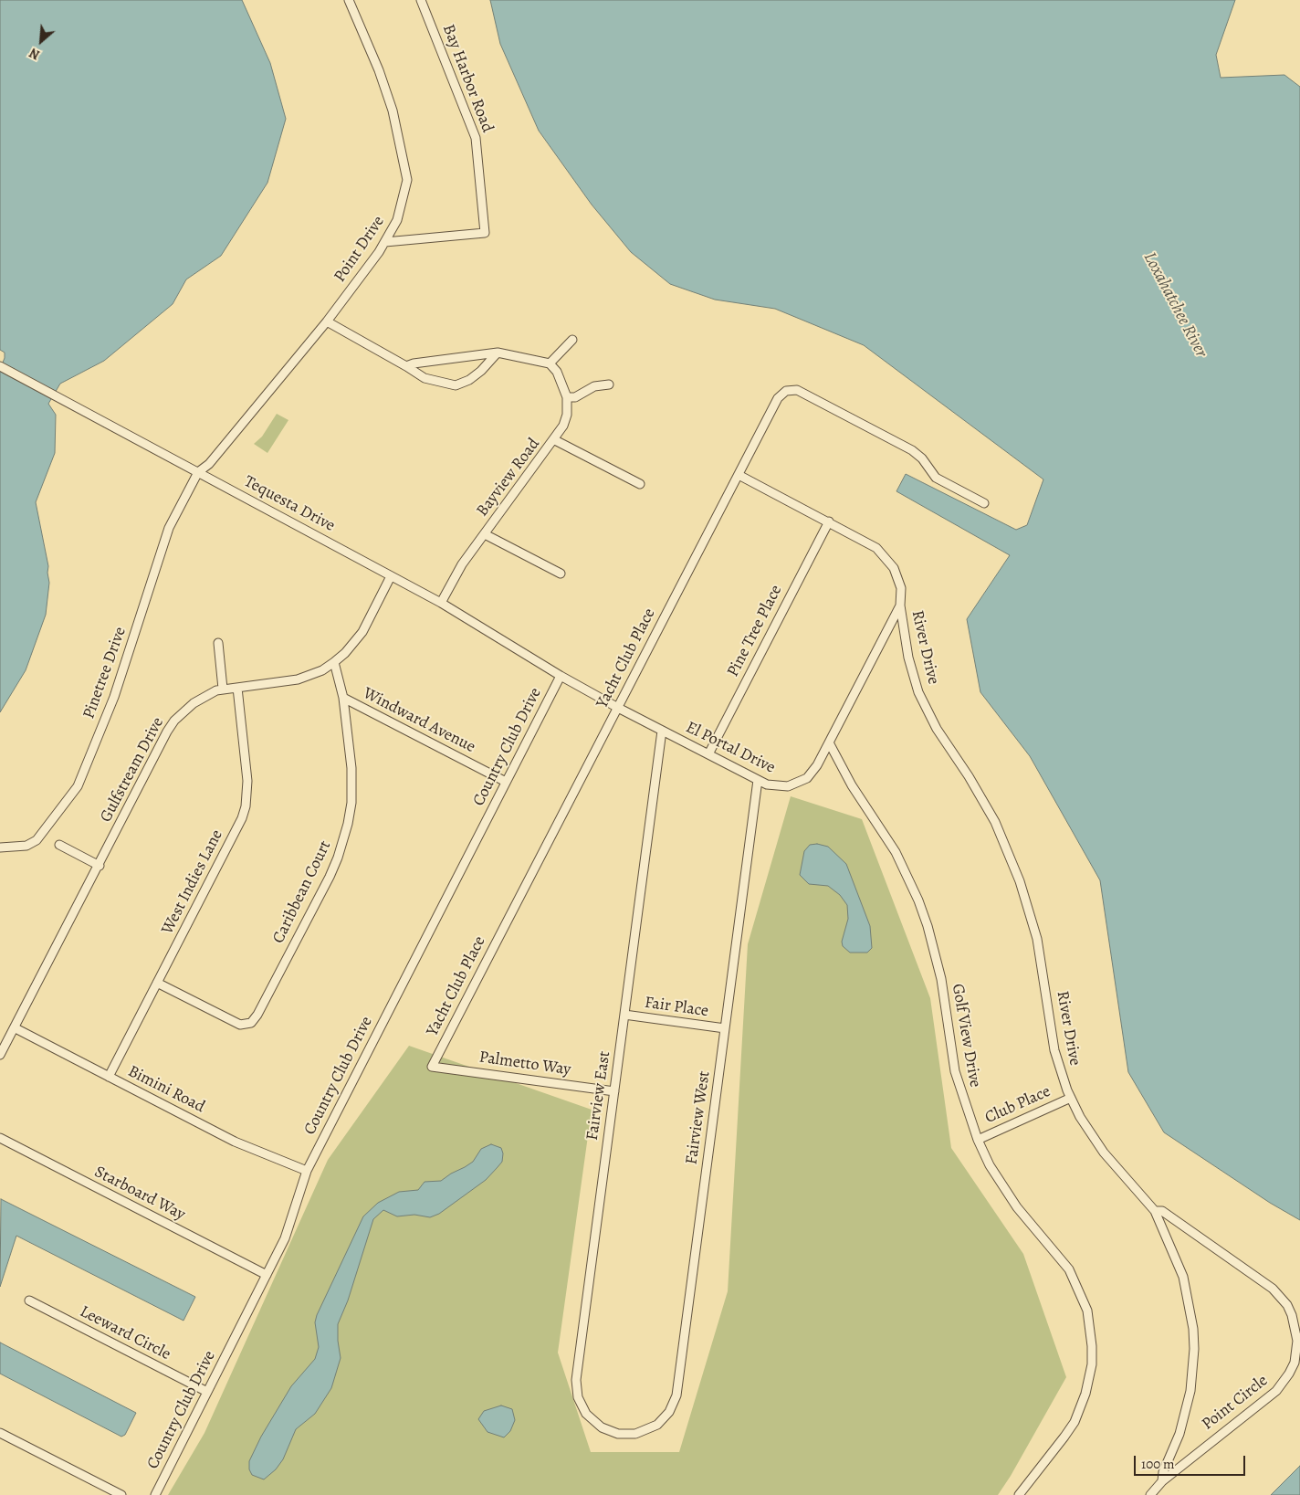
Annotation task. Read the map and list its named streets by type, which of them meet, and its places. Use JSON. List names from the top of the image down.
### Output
{
  "streets": {
    "street": [
      "Bay Harbor Road",
      "Point Drive",
      "Bayview Road",
      "Tequesta Drive",
      "Pine Tree Place",
      "River Drive",
      "Yacht Club Place",
      "Pinetree Drive",
      "Windward Avenue",
      "Country Club Drive",
      "El Portal Drive",
      "Gulfstream Drive",
      "West Indies Lane",
      "Caribbean Court",
      "Fair Place",
      "Golf View Drive",
      "Palmetto Way",
      "Bimini Road",
      "Fairview East",
      "Club Place",
      "Fairview West",
      "Starboard Way",
      "Leeward Circle",
      "Point Circle"
    ]
  },
  "crossings": [
    ["Bay Harbor Road", "Point Drive"],
    ["Point Drive", "Tequesta Drive"],
    ["Point Drive", "Pinetree Drive"],
    ["Bayview Road", "Tequesta Drive"],
    ["Tequesta Drive", "Pinetree Drive"],
    ["Tequesta Drive", "Country Club Drive"],
    ["Tequesta Drive", "El Portal Drive"],
    ["Tequesta Drive", "Gulfstream Drive"],
    ["Pine Tree Place", "El Portal Drive"],
    ["River Drive", "El Portal Drive"],
    ["River Drive", "Club Place"],
    ["River Drive", "Point Circle"],
    ["Yacht Club Place", "El Portal Drive"],
    ["Yacht Club Place", "Palmetto Way"],
    ["Windward Avenue", "Country Club Drive"],
    ["Windward Avenue", "Caribbean Court"],
    ["Country Club Drive", "El Portal Drive"],
    ["Country Club Drive", "Bimini Road"],
    ["Country Club Drive", "Starboard Way"],
    ["Country Club Drive", "Leeward Circle"],
    ["El Portal Drive", "Golf View Drive"],
    ["El Portal Drive", "Fairview East"],
    ["El Portal Drive", "Fairview West"],
    ["Gulfstream Drive", "West Indies Lane"],
    ["Gulfstream Drive", "Caribbean Court"],
    ["Gulfstream Drive", "Bimini Road"],
    ["West Indies Lane", "Caribbean Court"],
    ["West Indies Lane", "Bimini Road"],
    ["Fair Place", "Fairview East"],
    ["Fair Place", "Fairview West"],
    ["Golf View Drive", "Club Place"],
    ["Palmetto Way", "Fairview East"],
    ["Fairview East", "Fairview West"]
  ],
  "water": ["Loxahatchee River"],
  "scale_bar": "100 m",
  "north": "bottom left"
}
